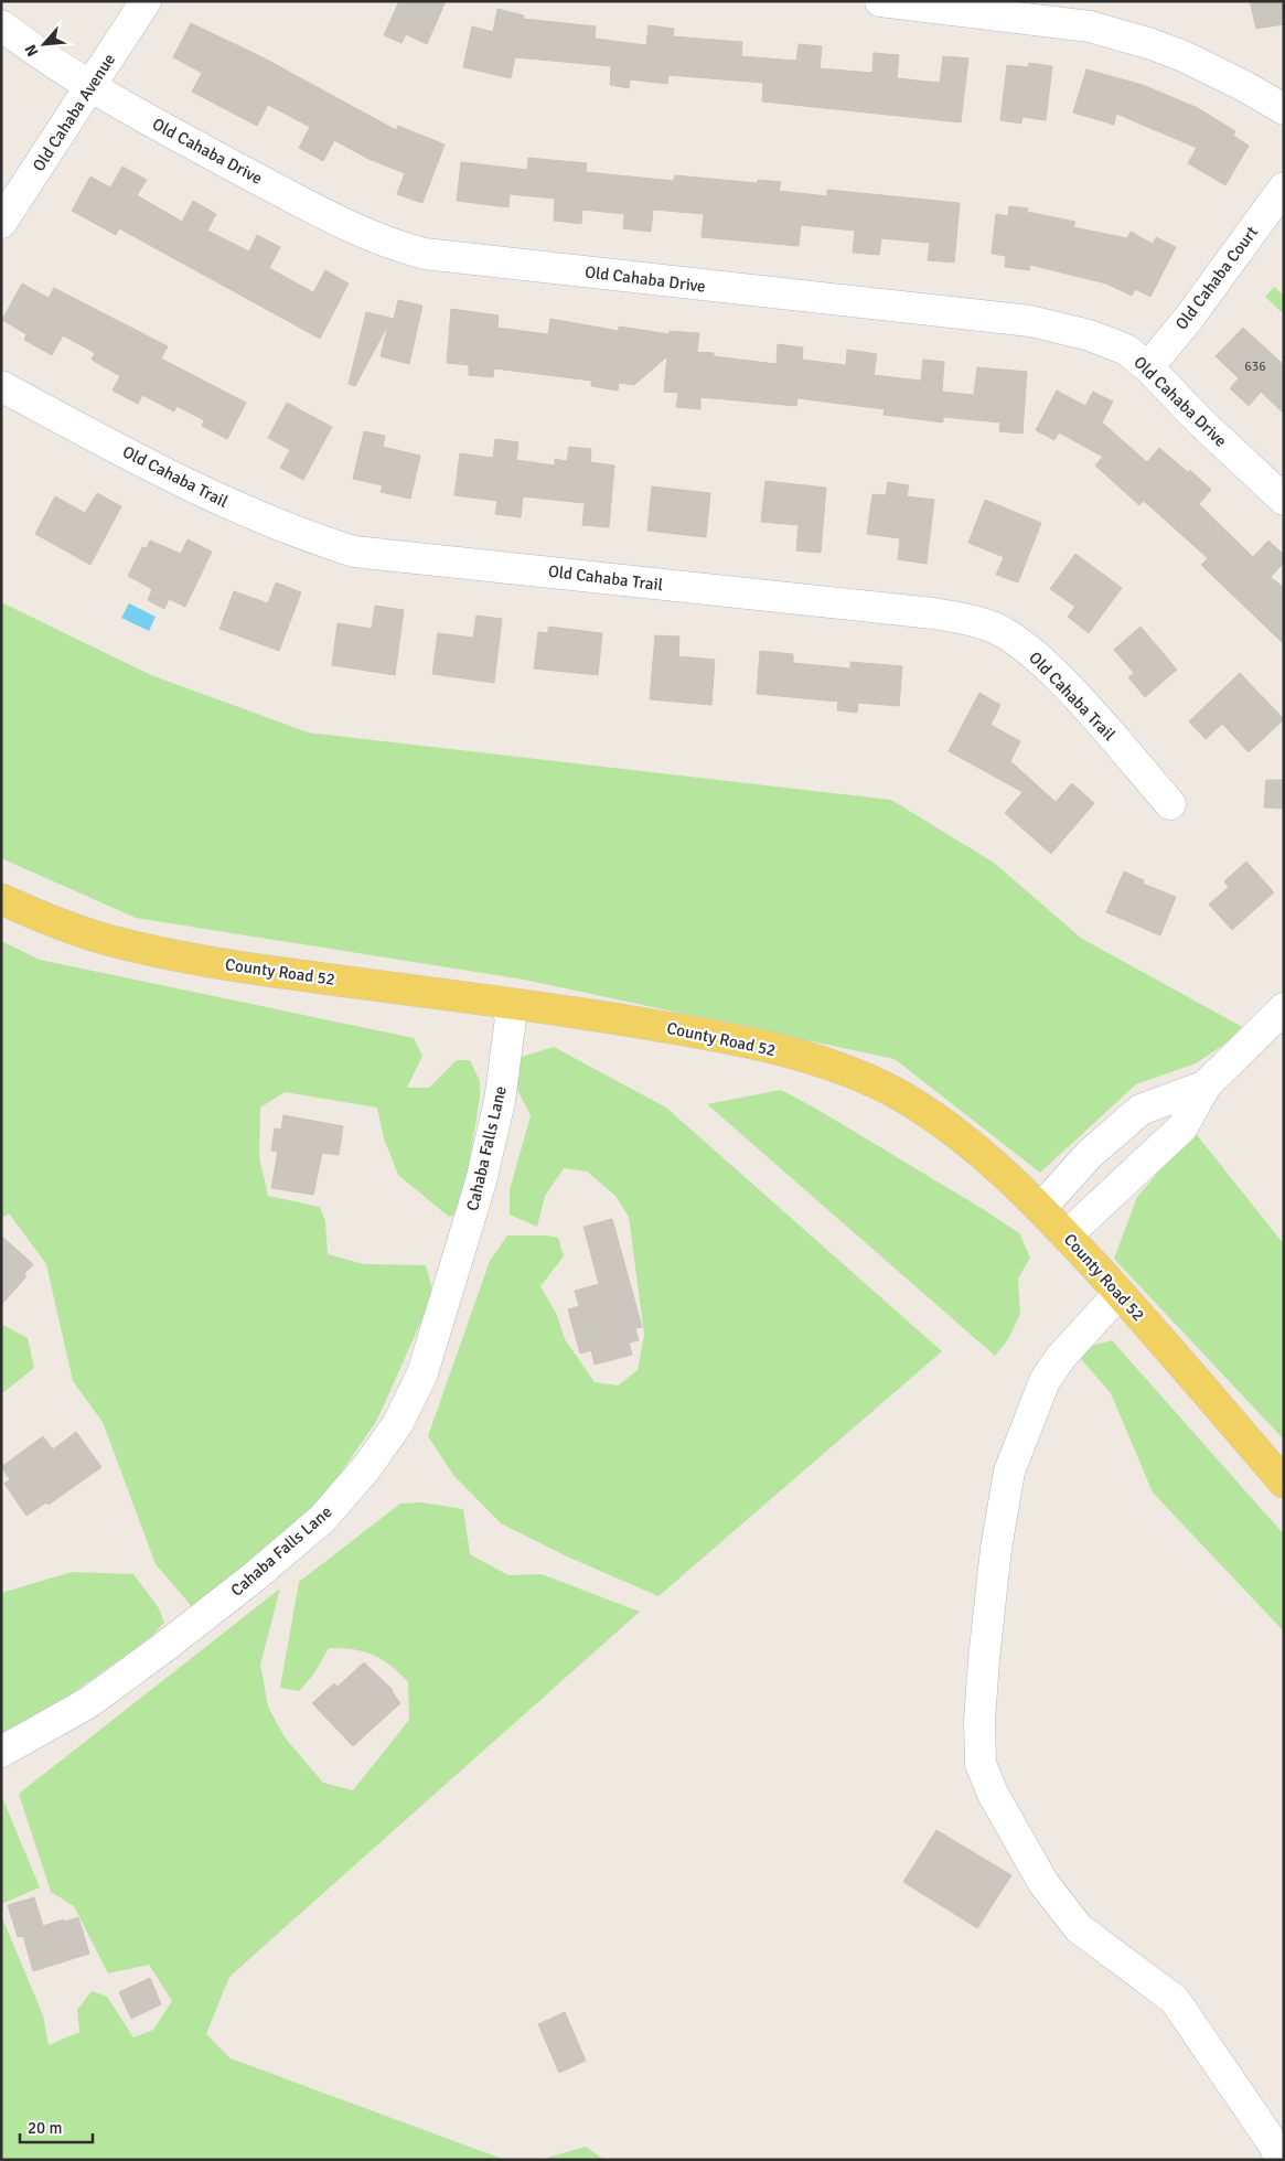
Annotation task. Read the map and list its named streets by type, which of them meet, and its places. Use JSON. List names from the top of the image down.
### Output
{
  "streets": {
    "main road": ["County Road 52"],
    "street": [
      "Old Cahaba Avenue",
      "Old Cahaba Drive",
      "Old Cahaba Court",
      "Old Cahaba Trail",
      "Cahaba Falls Lane"
    ]
  },
  "crossings": [
    ["Old Cahaba Avenue", "Old Cahaba Drive"],
    ["Old Cahaba Drive", "Old Cahaba Court"],
    ["County Road 52", "Cahaba Falls Lane"]
  ],
  "house_numbers": ["636"],
  "scale_bar": "20 m",
  "north": "bottom left"
}
